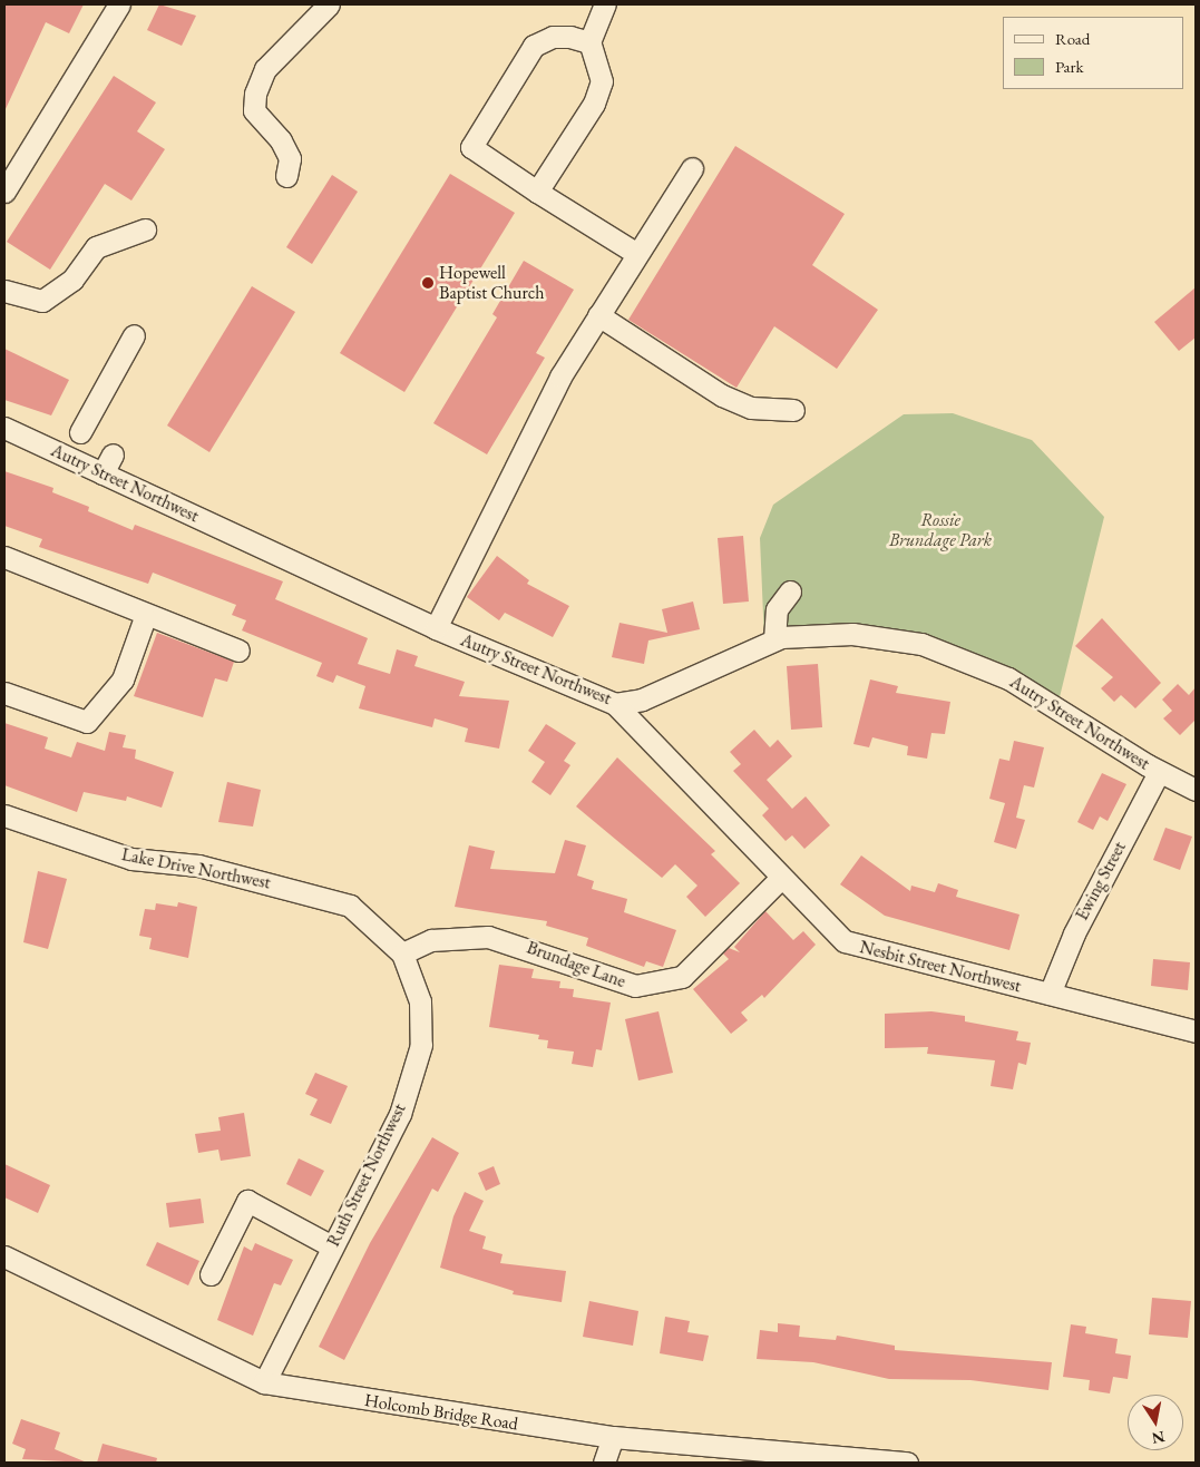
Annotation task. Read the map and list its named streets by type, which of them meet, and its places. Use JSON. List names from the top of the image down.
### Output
{
  "streets": {
    "street": [
      "Autry Street Northwest",
      "Lake Drive Northwest",
      "Ewing Street",
      "Brundage Lane",
      "Nesbit Street Northwest",
      "Ruth Street Northwest",
      "Holcomb Bridge Road"
    ]
  },
  "crossings": [
    ["Autry Street Northwest", "Ewing Street"],
    ["Autry Street Northwest", "Nesbit Street Northwest"],
    ["Lake Drive Northwest", "Ruth Street Northwest"],
    ["Ewing Street", "Nesbit Street Northwest"],
    ["Brundage Lane", "Nesbit Street Northwest"],
    ["Brundage Lane", "Ruth Street Northwest"],
    ["Ruth Street Northwest", "Holcomb Bridge Road"]
  ],
  "parks": ["Rossie Brundage Park"],
  "places": ["Hopewell Baptist Church"],
  "legend": ["Road", "Park"],
  "north": "bottom"
}
